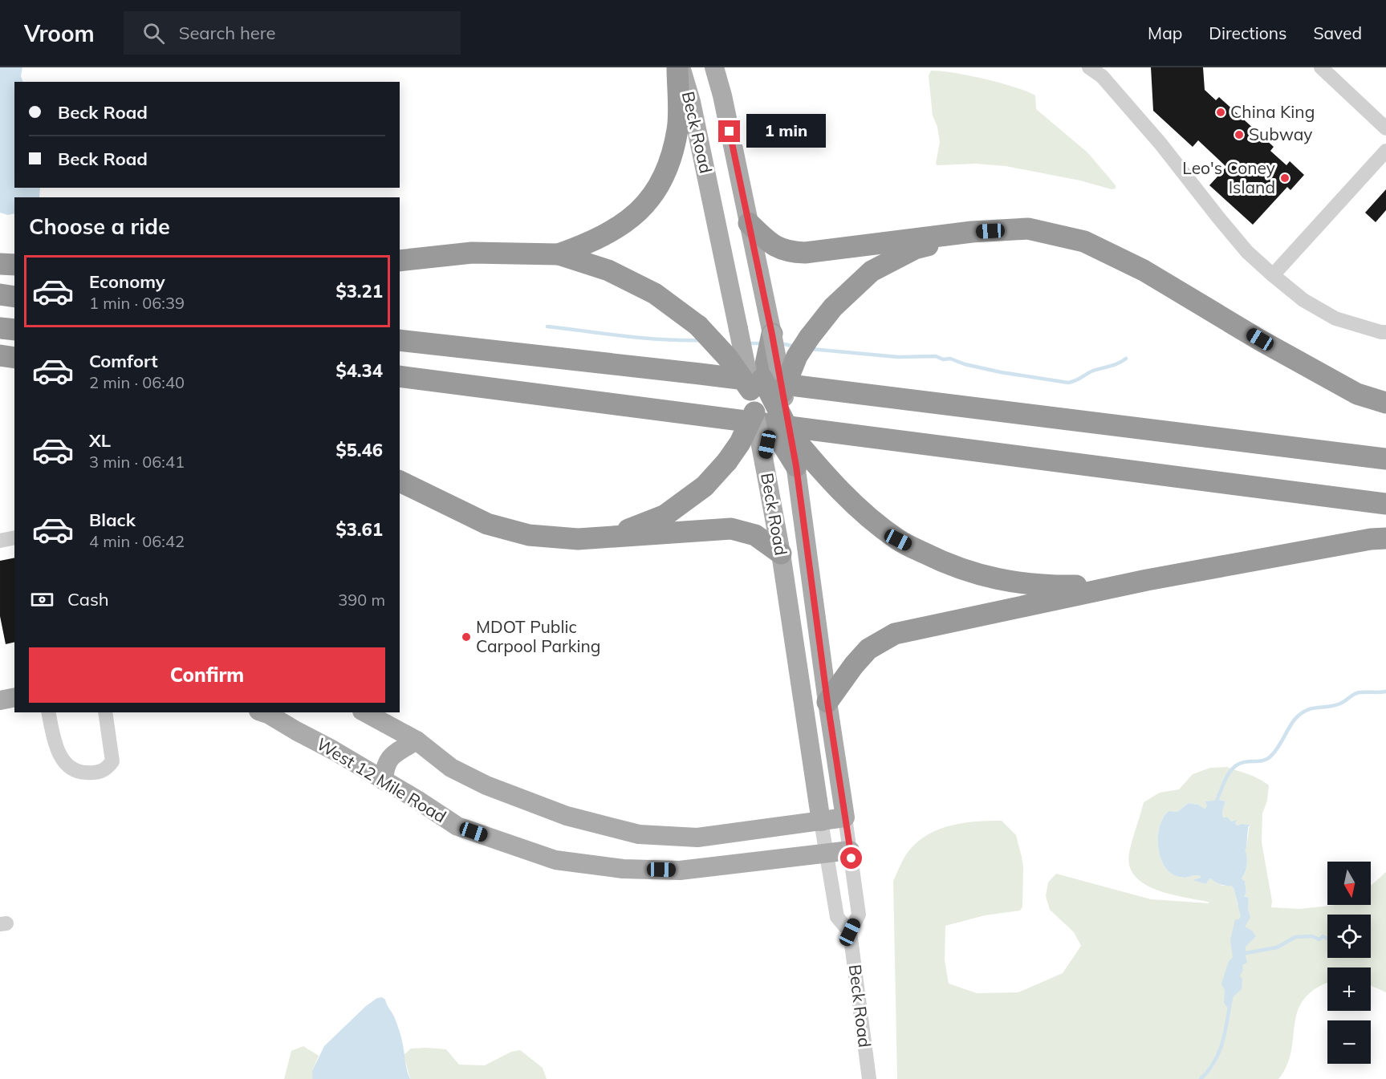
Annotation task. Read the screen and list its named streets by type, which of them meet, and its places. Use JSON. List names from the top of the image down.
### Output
{
  "streets": {
    "main road": ["Beck Road", "West 12 Mile Road"]
  },
  "crossings": [
    ["Beck Road", "West 12 Mile Road"]
  ],
  "places": [
    "China King",
    "Subway",
    "Leo's Coney Island",
    "MDOT Public Carpool Parking"
  ],
  "north": "bottom",
  "page": {
    "header": "Vroom",
    "search": "Search here",
    "nav": ["Map", "Directions", "Saved"],
    "banner": ["Beck Road", "Beck Road"],
    "bubble": "1 min",
    "heading": "Choose a ride",
    "list": [
      {
        "name": "Economy",
        "note": "1 min · 06:39",
        "value": "$3.21"
      },
      {
        "name": "Comfort",
        "note": "2 min · 06:40",
        "value": "$4.34"
      },
      {
        "name": "XL",
        "note": "3 min · 06:41",
        "value": "$5.46"
      },
      {
        "name": "Black",
        "note": "4 min · 06:42",
        "value": "$3.61"
      }
    ],
    "pay": ["Cash", "390 m"],
    "buttons": "Confirm",
    "map_buttons": ["+", "−"]
  }
}
